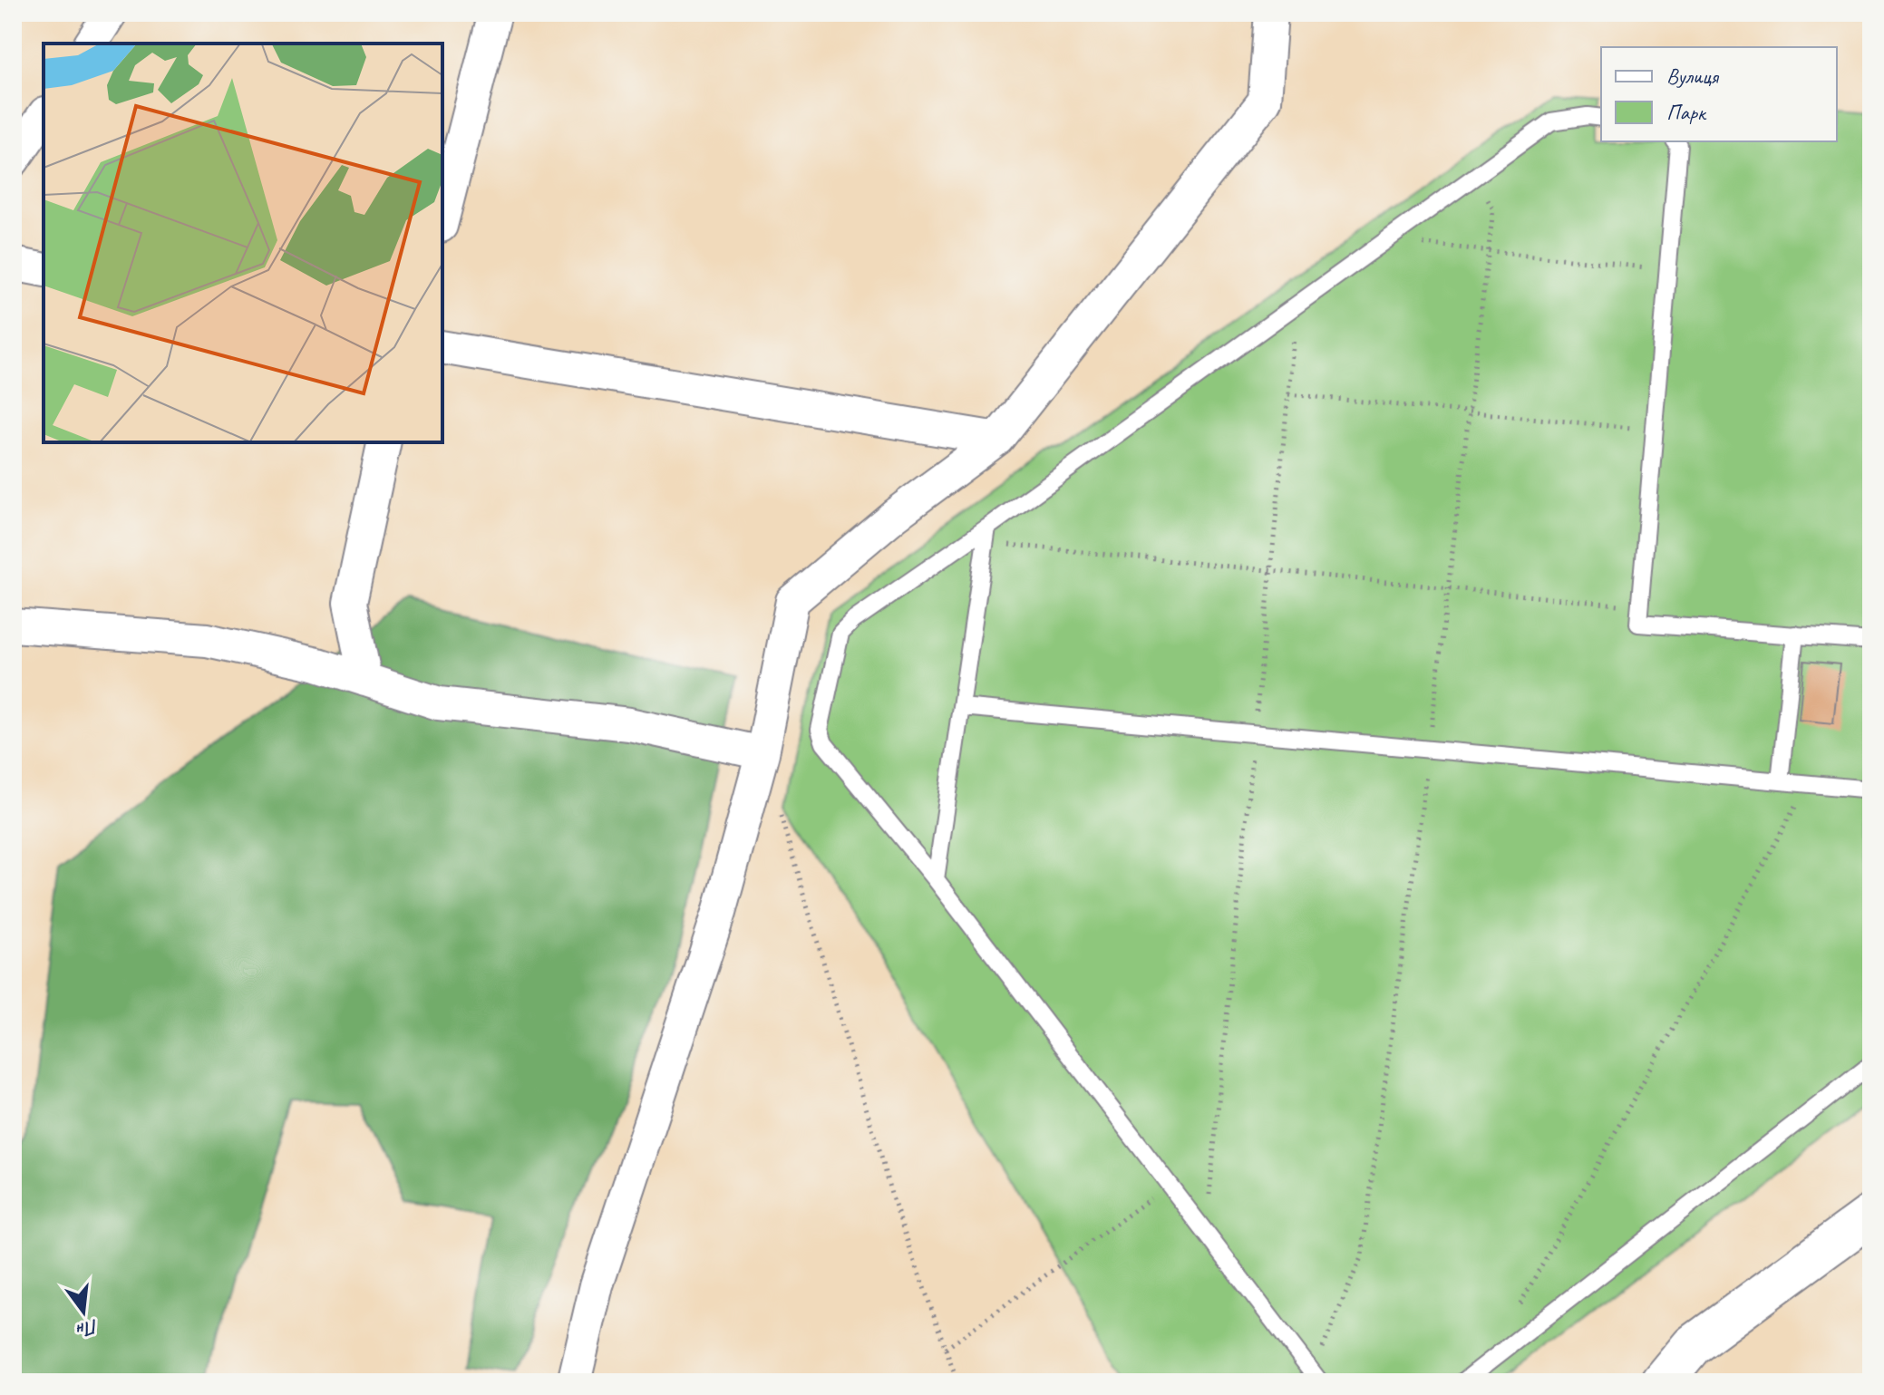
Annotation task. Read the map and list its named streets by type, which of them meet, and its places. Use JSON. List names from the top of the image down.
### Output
{
  "legend": ["Вулиця", "Парк"],
  "north": "bottom"
}
